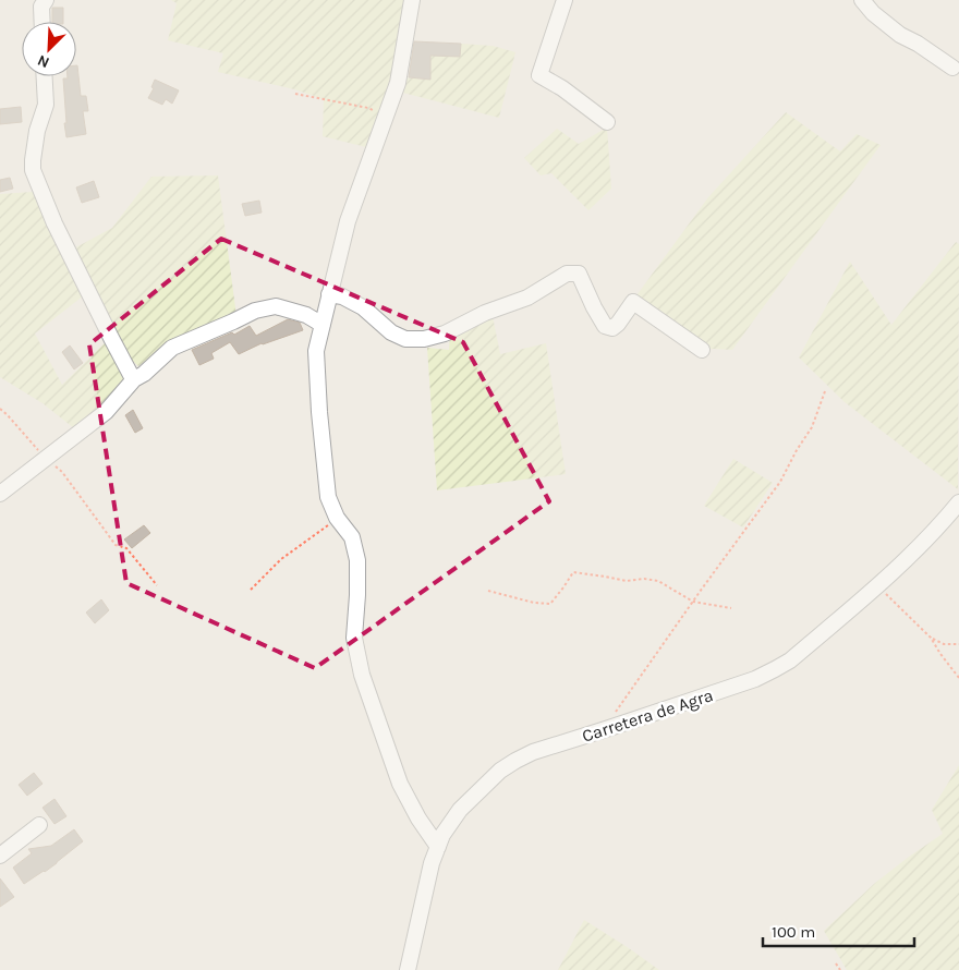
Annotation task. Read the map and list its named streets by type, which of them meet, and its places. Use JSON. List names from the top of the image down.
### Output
{
  "streets": {
    "street": ["Carretera de Agra"]
  },
  "scale_bar": "100 m",
  "north": "bottom left"
}
